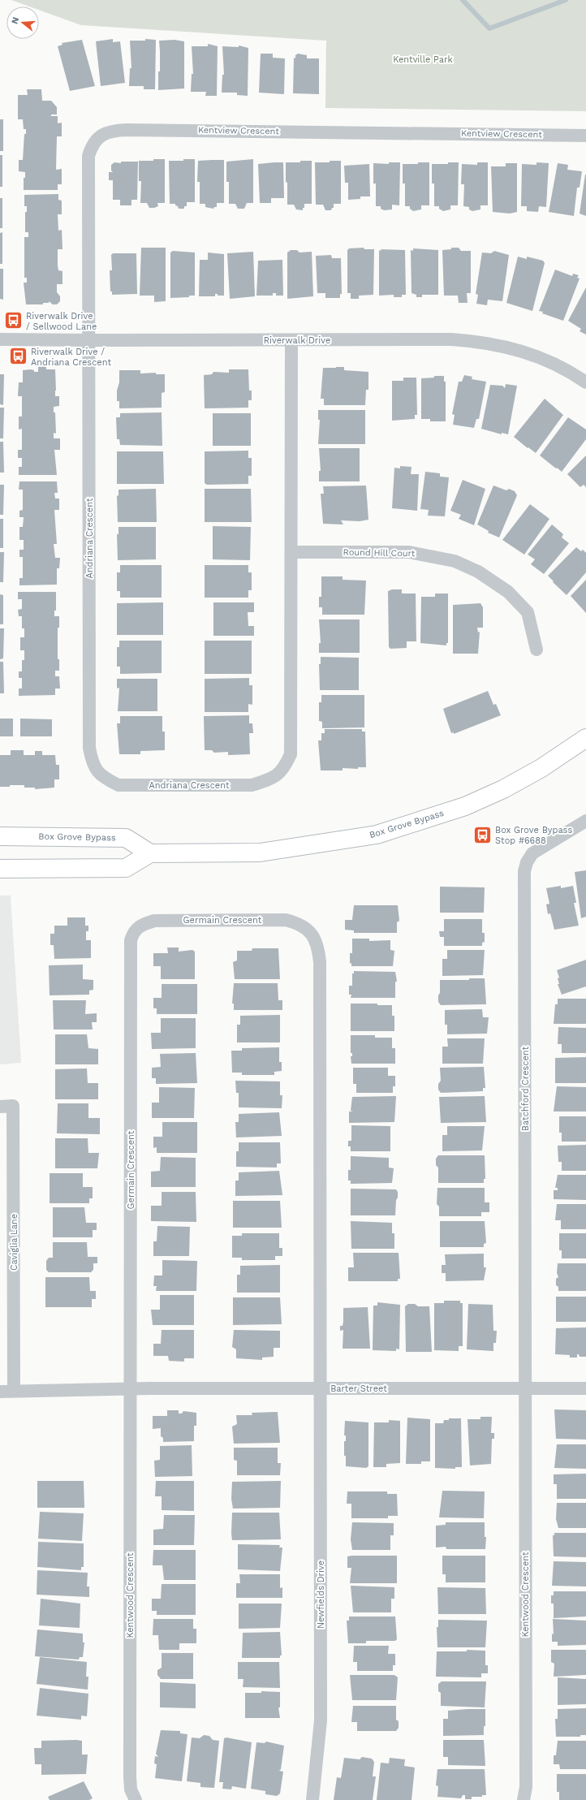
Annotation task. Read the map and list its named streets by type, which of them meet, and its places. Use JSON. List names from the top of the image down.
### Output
{
  "streets": {
    "main road": ["Box Grove Bypass"],
    "street": [
      "Kentview Crescent",
      "Riverwalk Drive",
      "Andriana Crescent",
      "Round Hill Court",
      "Germain Crescent",
      "Batchford Crescent",
      "Caviglia Lane",
      "Barter Street",
      "Newfields Drive",
      "Kentwood Crescent"
    ]
  },
  "crossings": [
    ["Kentview Crescent", "Riverwalk Drive"],
    ["Kentview Crescent", "Andriana Crescent"],
    ["Riverwalk Drive", "Andriana Crescent"],
    ["Andriana Crescent", "Round Hill Court"],
    ["Germain Crescent", "Barter Street"],
    ["Germain Crescent", "Newfields Drive"],
    ["Germain Crescent", "Kentwood Crescent"],
    ["Batchford Crescent", "Barter Street"],
    ["Batchford Crescent", "Kentwood Crescent"],
    ["Caviglia Lane", "Barter Street"],
    ["Barter Street", "Newfields Drive"],
    ["Barter Street", "Kentwood Crescent"]
  ],
  "parks": ["Kentville Park"],
  "places": {
    "bus stop": ["Riverwalk Drive / Sellwood Lane", "Riverwalk Drive / Andriana Crescent", "Box Grove Bypass Stop #6688"]
  },
  "north": "left"
}
